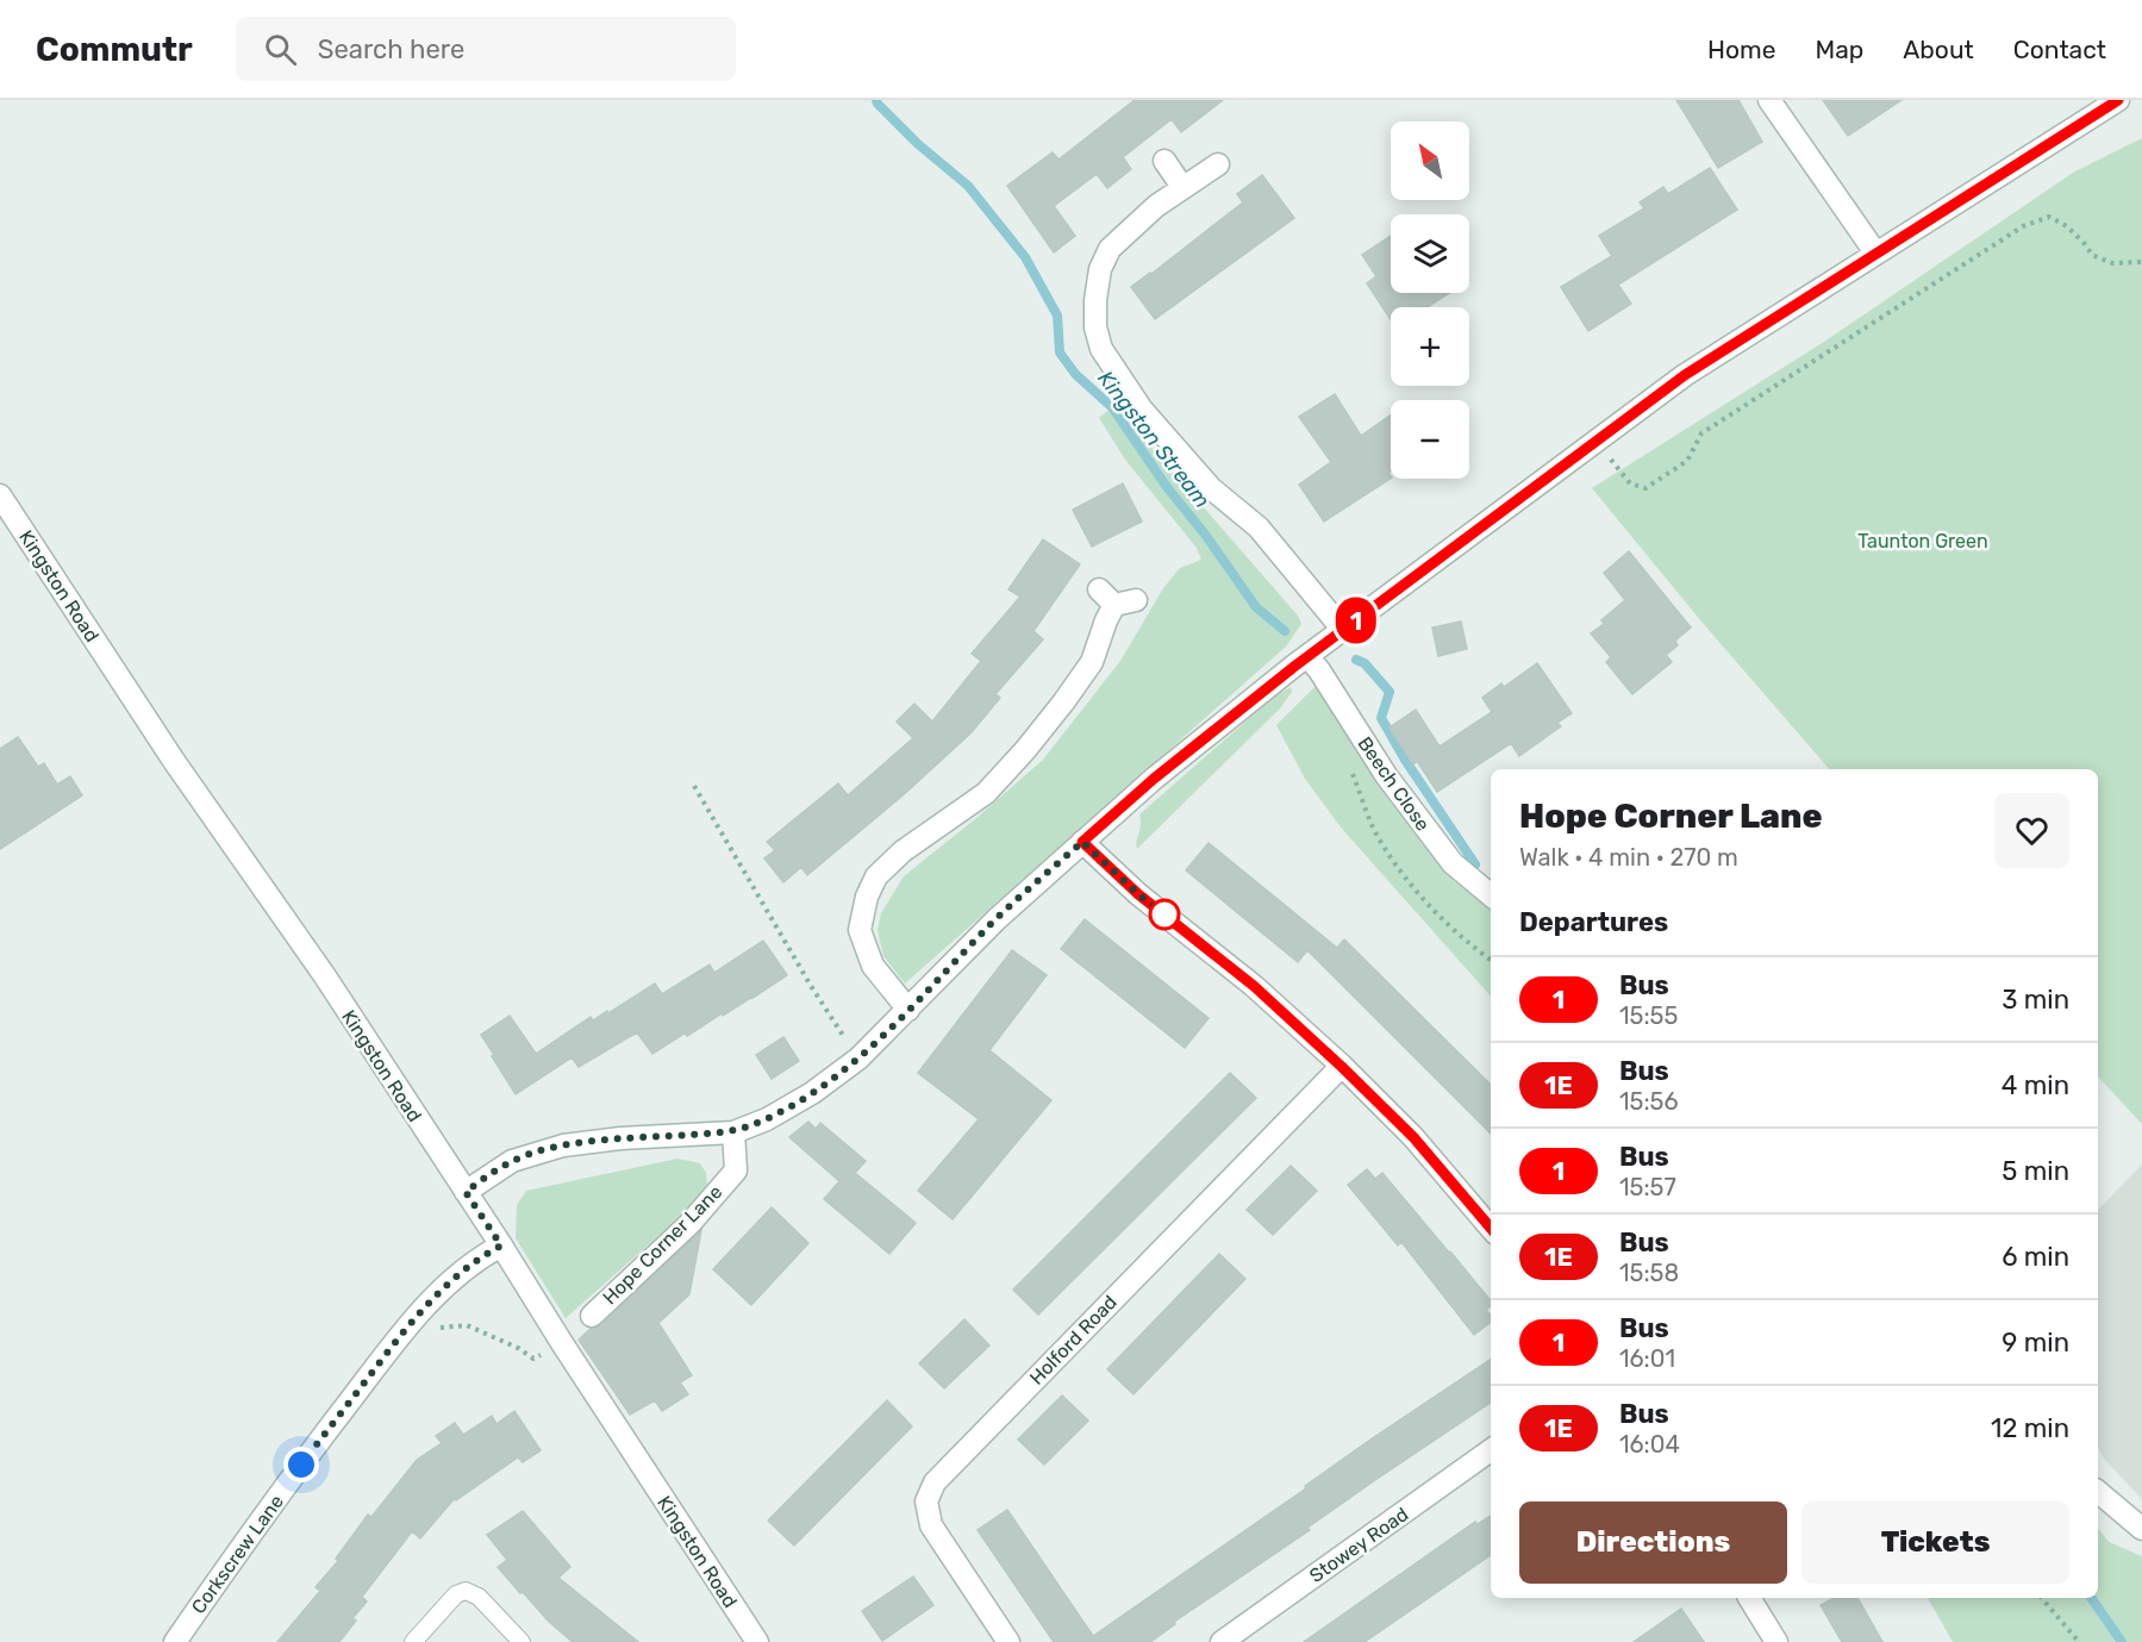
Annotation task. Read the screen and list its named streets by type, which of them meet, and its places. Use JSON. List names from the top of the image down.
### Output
{
  "streets": {
    "street": [
      "Kingston Road",
      "Beech Close",
      "Hope Corner Lane",
      "Holford Road",
      "Stowey Road",
      "Corkscrew Lane"
    ]
  },
  "crossings": [
    ["Kingston Road", "Corkscrew Lane"]
  ],
  "water": ["Kingston Stream"],
  "parks": ["Taunton Green"],
  "lines": ["bus line 1"],
  "north": "top left",
  "page": {
    "header": "Commutr",
    "search": "Search here",
    "nav": [
      "Home",
      "Map",
      "About",
      "Contact"
    ],
    "on_map": "1",
    "map_buttons": ["+", "−"],
    "heading": [
      ["Hope Corner Lane", "Walk · 4 min · 270 m"],
      "Departures"
    ],
    "list": [
      {
        "mark": "1",
        "name": "Bus",
        "note": "15:55",
        "value": "3 min"
      },
      {
        "mark": "1E",
        "name": "Bus",
        "note": "15:56",
        "value": "4 min"
      },
      {
        "mark": "1",
        "name": "Bus",
        "note": "15:57",
        "value": "5 min"
      },
      {
        "mark": "1E",
        "name": "Bus",
        "note": "15:58",
        "value": "6 min"
      },
      {
        "mark": "1",
        "name": "Bus",
        "note": "16:01",
        "value": "9 min"
      },
      {
        "mark": "1E",
        "name": "Bus",
        "note": "16:04",
        "value": "12 min"
      }
    ],
    "buttons": ["Directions", "Tickets"]
  }
}
